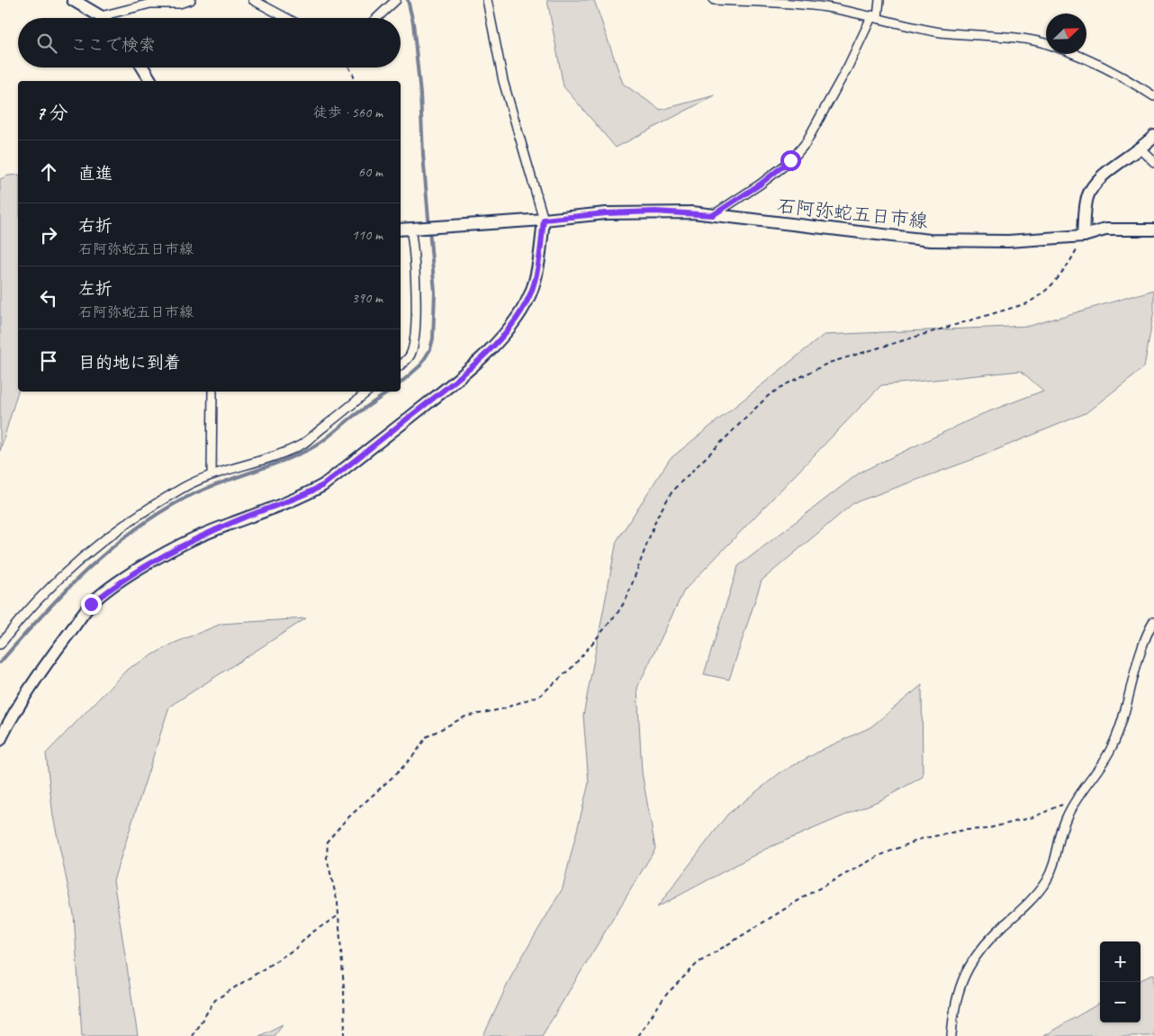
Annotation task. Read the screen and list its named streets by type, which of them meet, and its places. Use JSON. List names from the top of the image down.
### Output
{
  "streets": {
    "main road": ["石阿弥蛇五日市線"]
  },
  "north": "top right",
  "page": {
    "search": "ここで検索",
    "heading": ["7 分", "徒歩 · 560 m"],
    "list": [
      ["直進", "60 m"],
      ["右折", "石阿弥蛇五日市線", "110 m"],
      ["左折", "石阿弥蛇五日市線", "390 m"],
      "目的地に到着"
    ],
    "map_buttons": ["+", "−"]
  }
}
